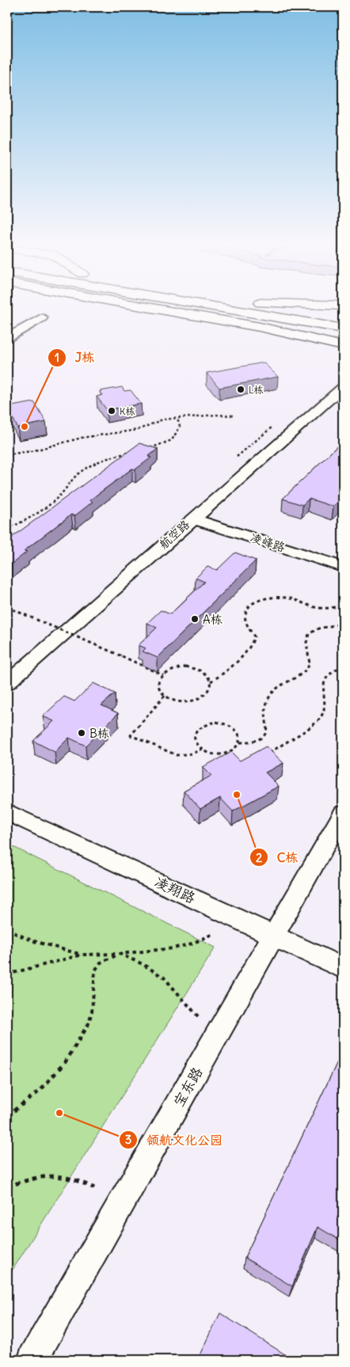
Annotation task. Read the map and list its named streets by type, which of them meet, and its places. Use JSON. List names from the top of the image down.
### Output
{
  "streets": {
    "street": [
      "航空路",
      "凌峰路",
      "凌翔路",
      "宝东路"
    ]
  },
  "crossings": [
    ["航空路", "凌峰路"],
    ["凌翔路", "宝东路"]
  ],
  "places": [
    "L栋",
    "K栋",
    "J栋",
    "A栋",
    "B栋",
    "C栋",
    "领航文化公园"
  ]
}
